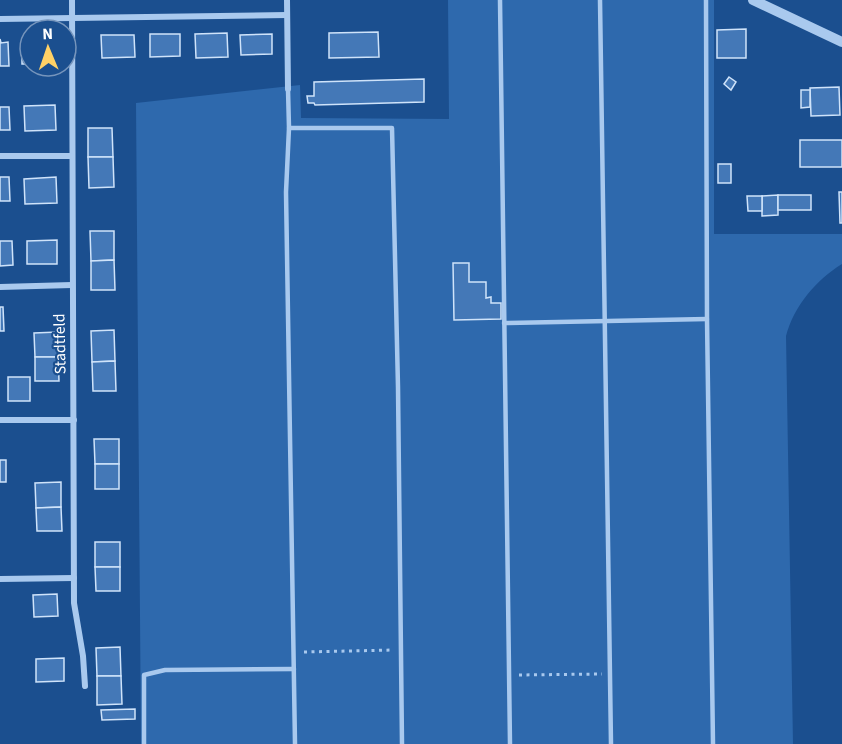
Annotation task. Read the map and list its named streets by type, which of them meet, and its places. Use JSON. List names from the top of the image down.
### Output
{
  "streets": {
    "street": ["Stadtfeld"]
  },
  "north": "top"
}
